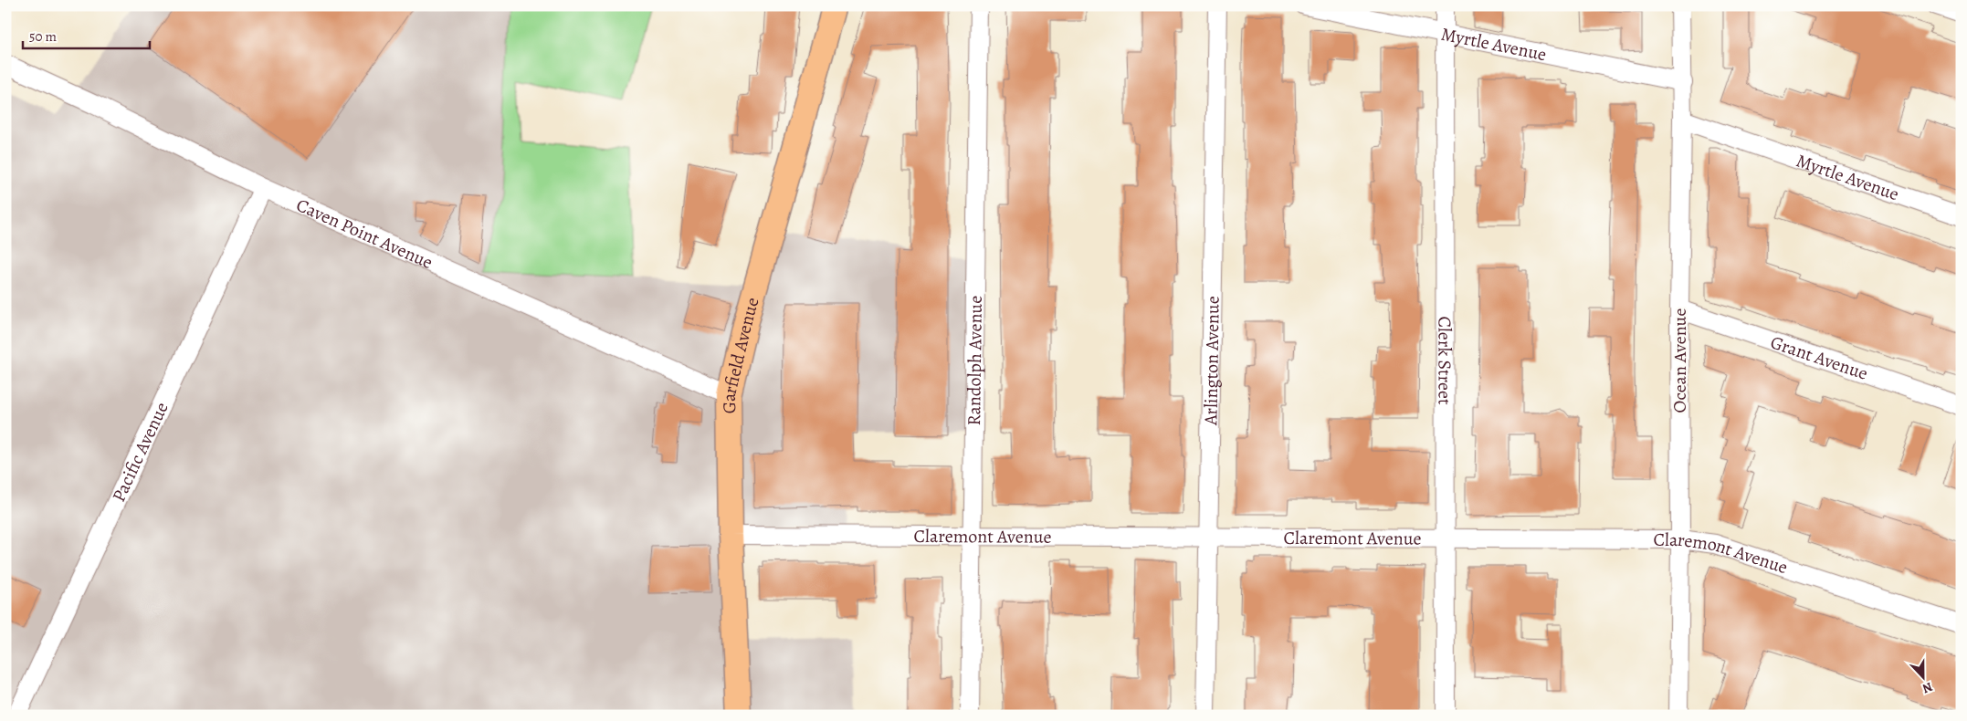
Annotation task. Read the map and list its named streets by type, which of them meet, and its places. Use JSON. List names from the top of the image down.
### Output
{
  "streets": {
    "main road": ["Garfield Avenue"],
    "street": [
      "Myrtle Avenue",
      "Caven Point Avenue",
      "Grant Avenue",
      "Randolph Avenue",
      "Arlington Avenue",
      "Clerk Street",
      "Ocean Avenue",
      "Pacific Avenue",
      "Claremont Avenue"
    ]
  },
  "crossings": [
    ["Myrtle Avenue", "Clerk Street"],
    ["Myrtle Avenue", "Ocean Avenue"],
    ["Caven Point Avenue", "Garfield Avenue"],
    ["Caven Point Avenue", "Pacific Avenue"],
    ["Garfield Avenue", "Claremont Avenue"],
    ["Grant Avenue", "Ocean Avenue"],
    ["Randolph Avenue", "Claremont Avenue"],
    ["Arlington Avenue", "Claremont Avenue"],
    ["Clerk Street", "Claremont Avenue"],
    ["Ocean Avenue", "Claremont Avenue"]
  ],
  "scale_bar": "50 m",
  "north": "bottom"
}
